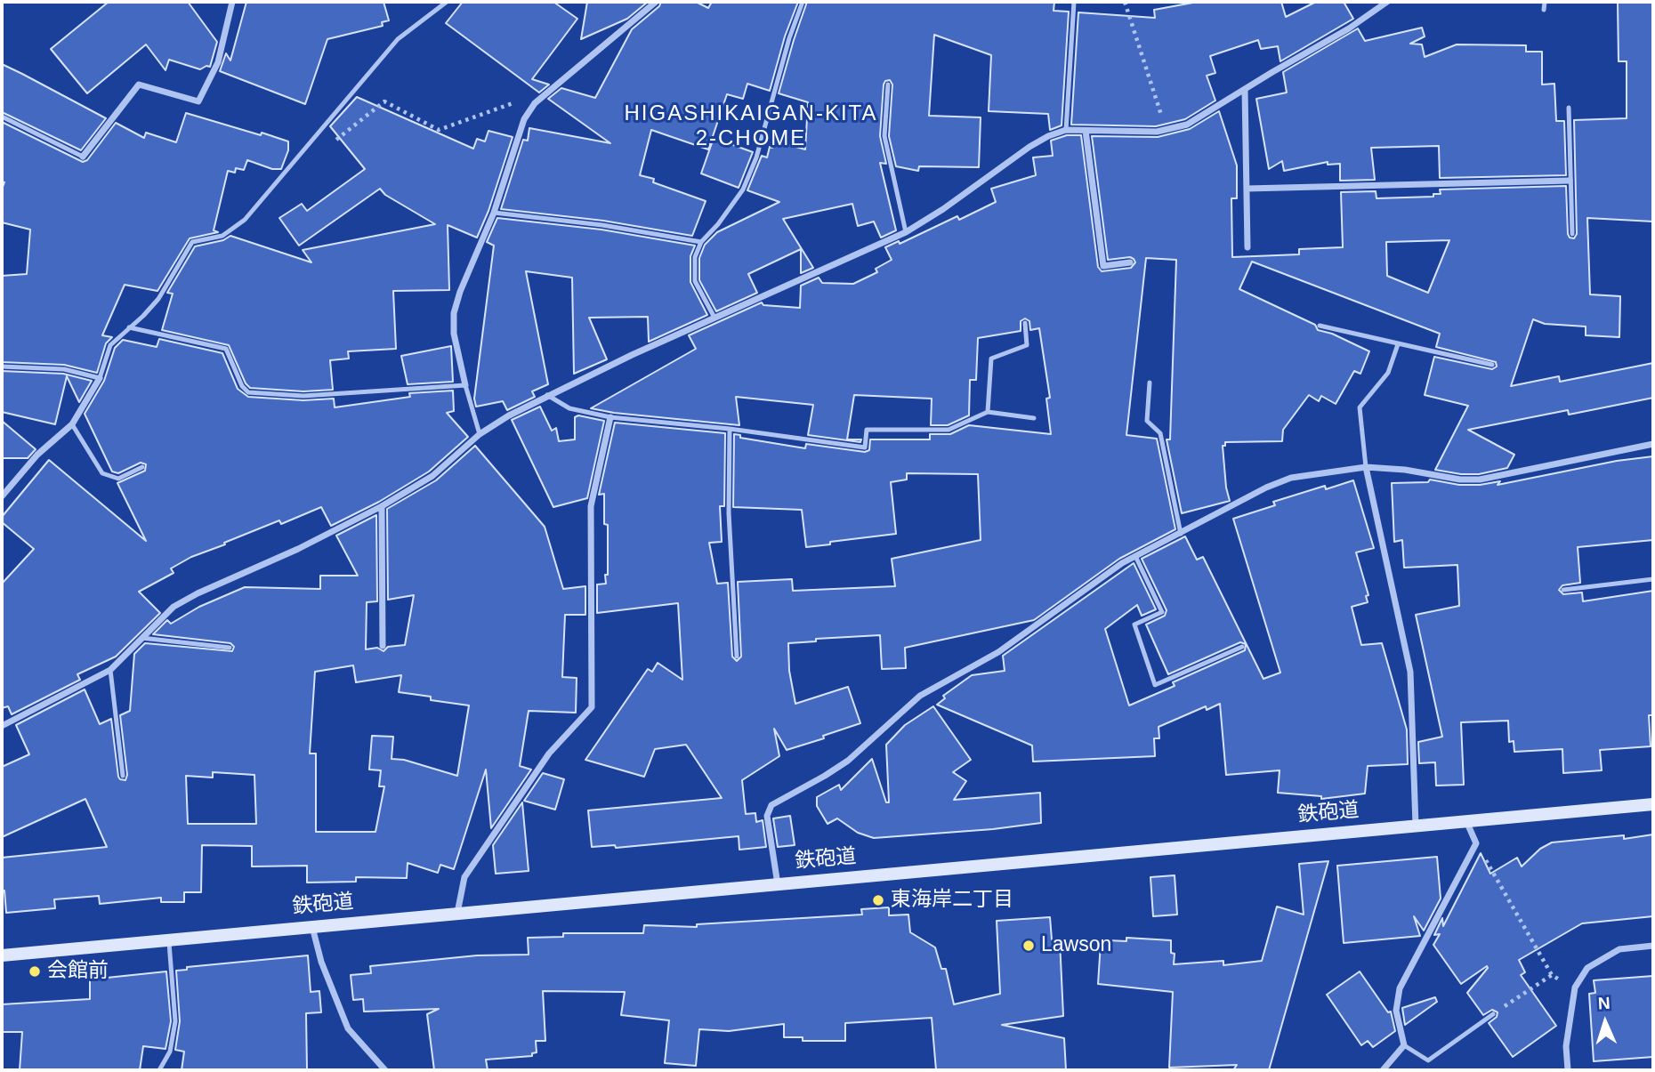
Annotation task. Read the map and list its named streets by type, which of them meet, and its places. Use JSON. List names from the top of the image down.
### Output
{
  "streets": {
    "street": ["鉄砲道"]
  },
  "districts": ["HIGASHIKAIGAN-KITA 2-CHOME"],
  "places": ["東海岸二丁目", "Lawson", "会館前"],
  "north": "top"
}
